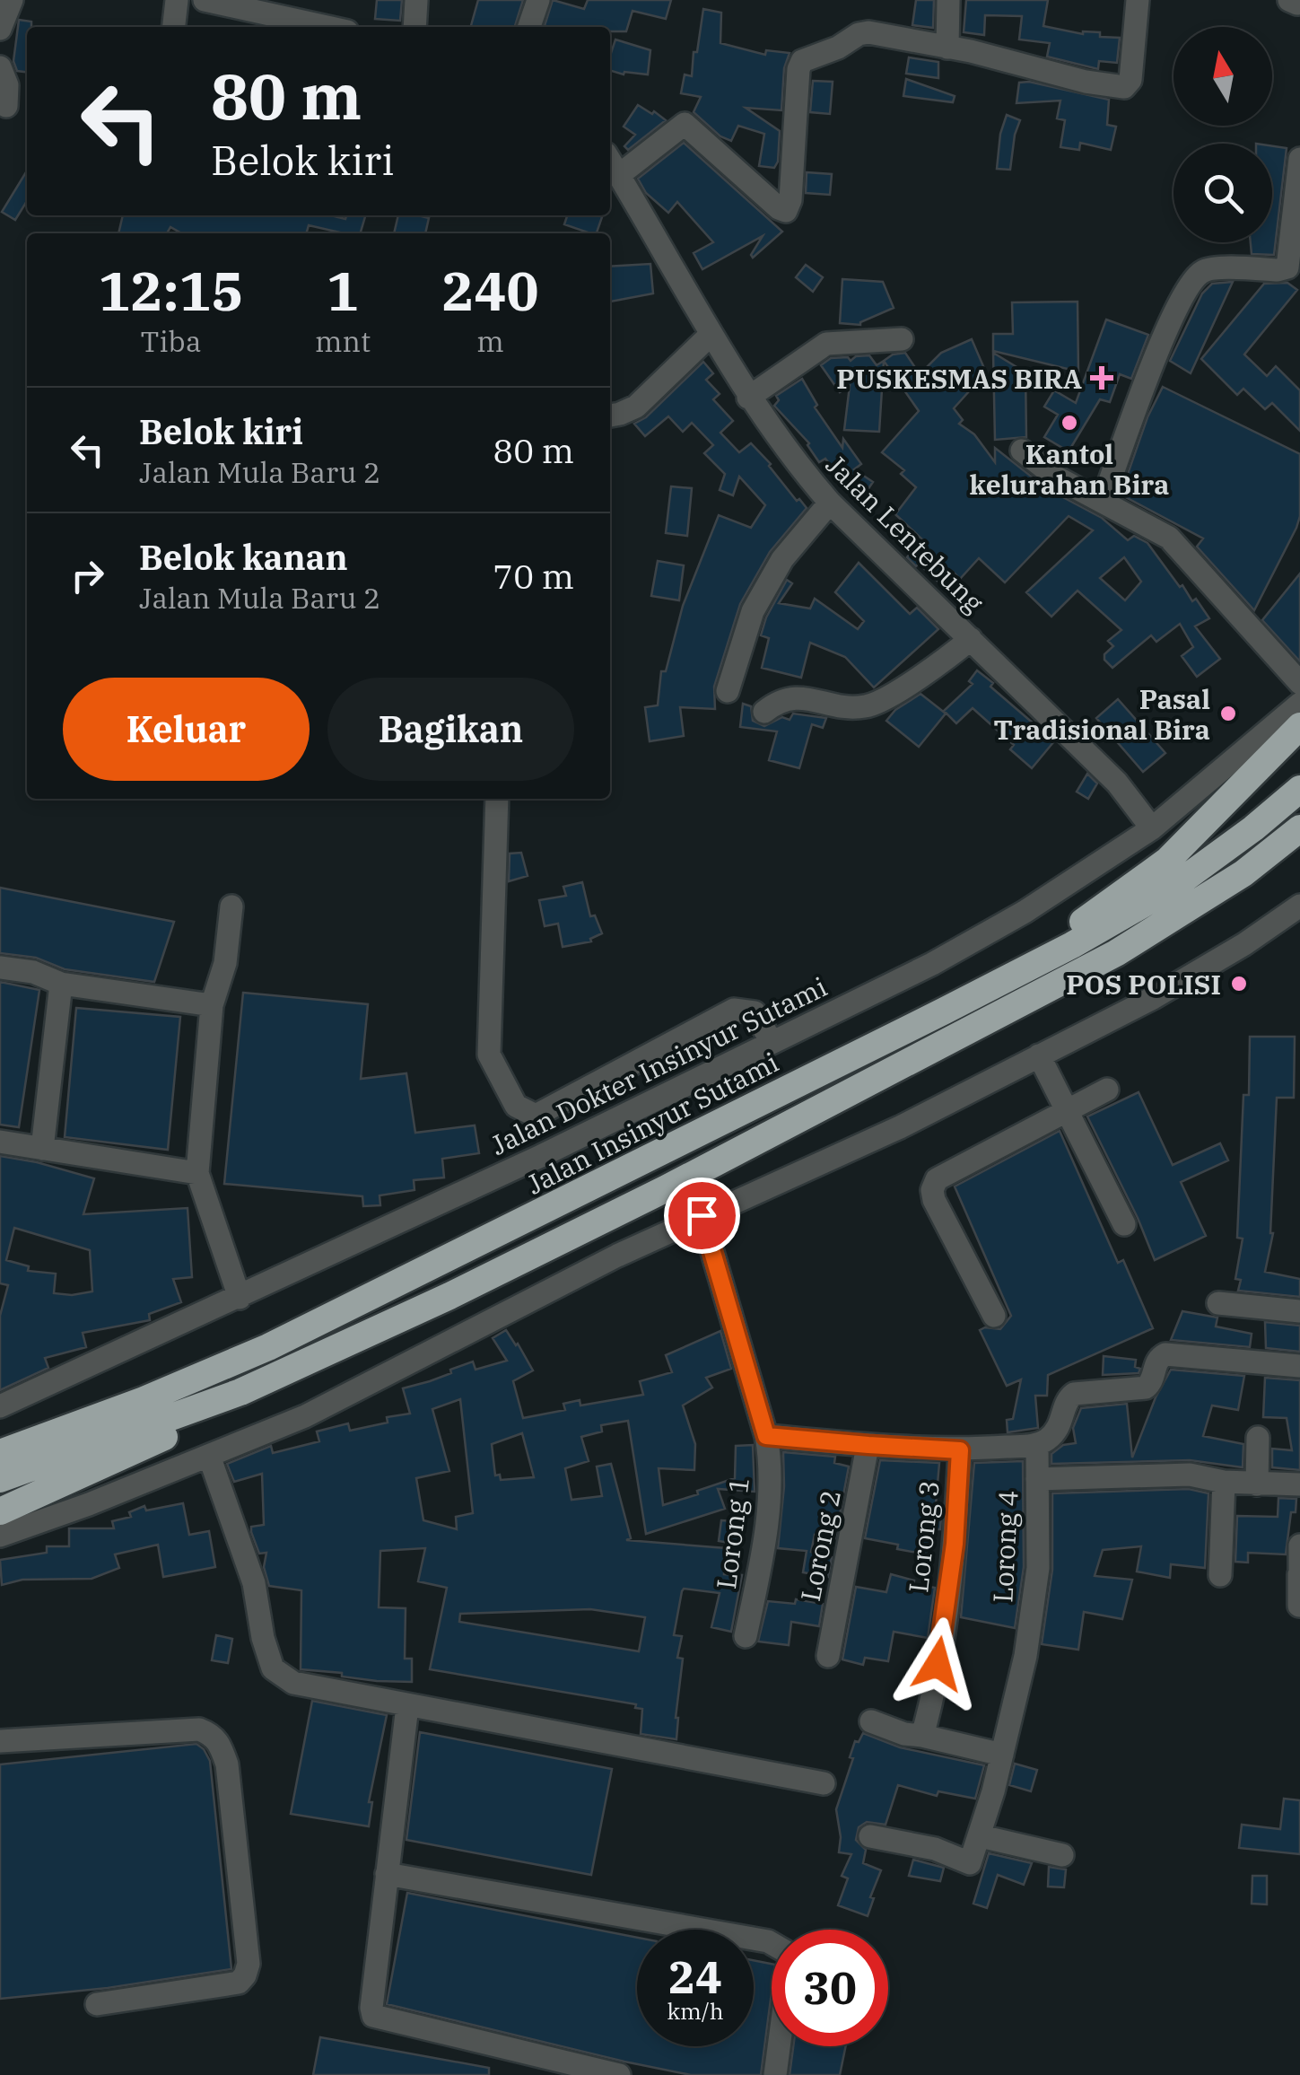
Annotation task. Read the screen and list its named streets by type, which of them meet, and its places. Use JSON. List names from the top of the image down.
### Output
{
  "streets": {
    "highway": ["Jalan Insinyur Sutami"],
    "street": [
      "Jalan Lentebung",
      "Jalan Dokter Insinyur Sutami",
      "Lorong 1",
      "Lorong 3",
      "Lorong 2",
      "Lorong 4"
    ]
  },
  "crossings": [
    ["Jalan Lentebung", "Jalan Dokter Insinyur Sutami"]
  ],
  "places": {
    "health": ["PUSKESMAS BIRA"],
    "other": ["Kantol kelurahan Bira", "Pasal Tradisional Bira", "POS POLISI"]
  },
  "north": "top",
  "page": {
    "turn": ["80 m", "Belok kiri"],
    "eta": [
      "12:15",
      "Tiba",
      "1",
      "mnt",
      "240",
      "m"
    ],
    "list": [
      {
        "name": "Belok kiri",
        "note": "Jalan Mula Baru 2",
        "value": "80 m"
      },
      {
        "name": "Belok kanan",
        "note": "Jalan Mula Baru 2",
        "value": "70 m"
      }
    ],
    "buttons": ["Keluar", "Bagikan"],
    "speed": "24 km/h",
    "limit": "30"
  }
}
